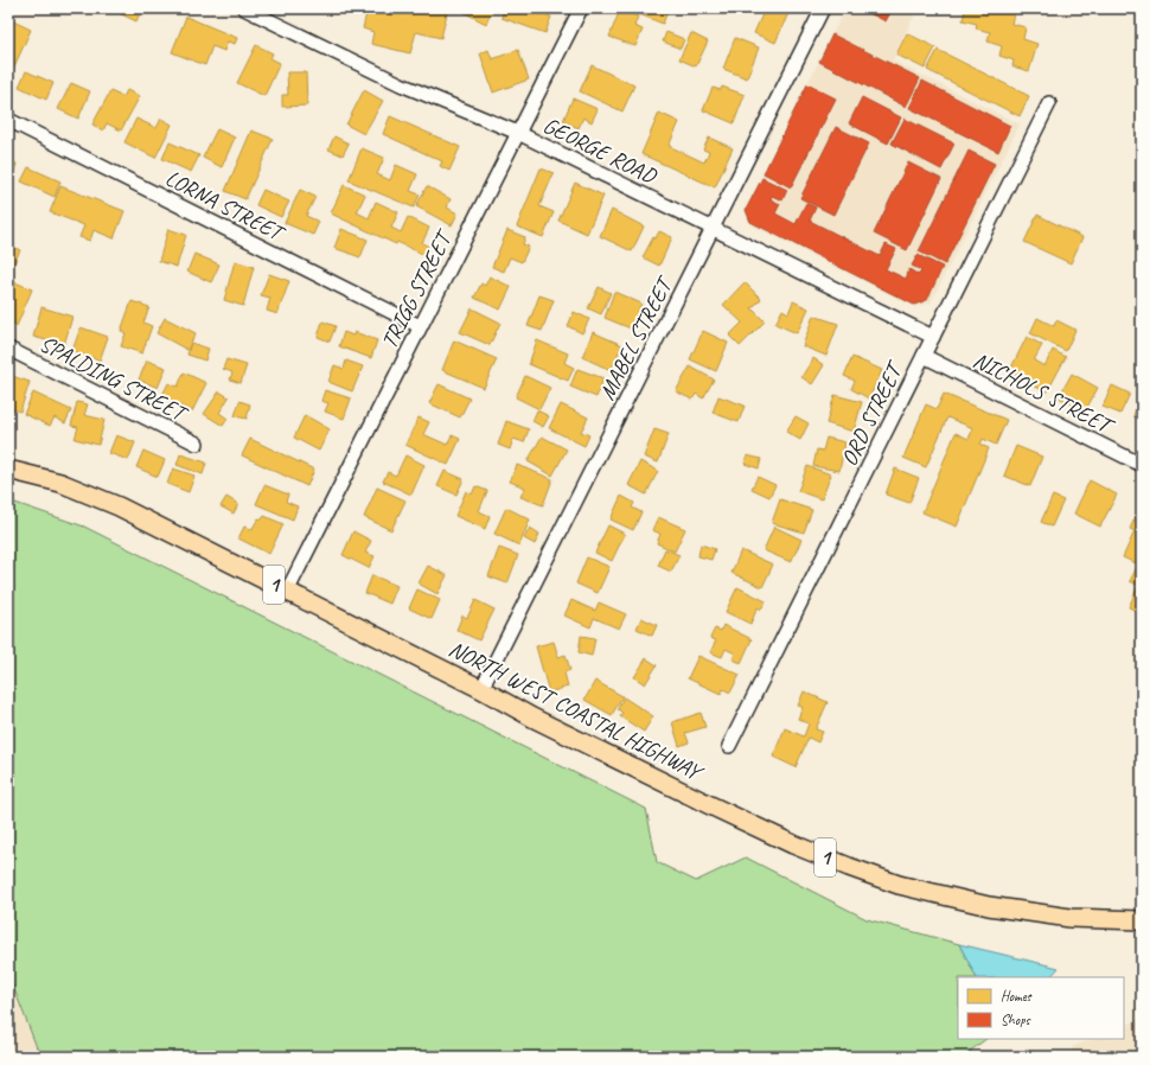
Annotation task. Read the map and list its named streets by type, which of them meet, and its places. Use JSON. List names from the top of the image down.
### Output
{
  "streets": {
    "highway": ["1", "NORTH WEST COASTAL HIGHWAY"],
    "street": [
      "GEORGE ROAD",
      "LORNA STREET",
      "TRIGG STREET",
      "MABEL STREET",
      "SPALDING STREET",
      "NICHOLS STREET",
      "ORD STREET"
    ]
  },
  "crossings": [
    ["GEORGE ROAD", "TRIGG STREET"],
    ["GEORGE ROAD", "MABEL STREET"],
    ["GEORGE ROAD", "ORD STREET"],
    ["LORNA STREET", "TRIGG STREET"],
    ["TRIGG STREET", "NORTH WEST COASTAL HIGHWAY"],
    ["MABEL STREET", "NORTH WEST COASTAL HIGHWAY"],
    ["NICHOLS STREET", "ORD STREET"]
  ],
  "legend": ["Homes", "Shops"]
}
